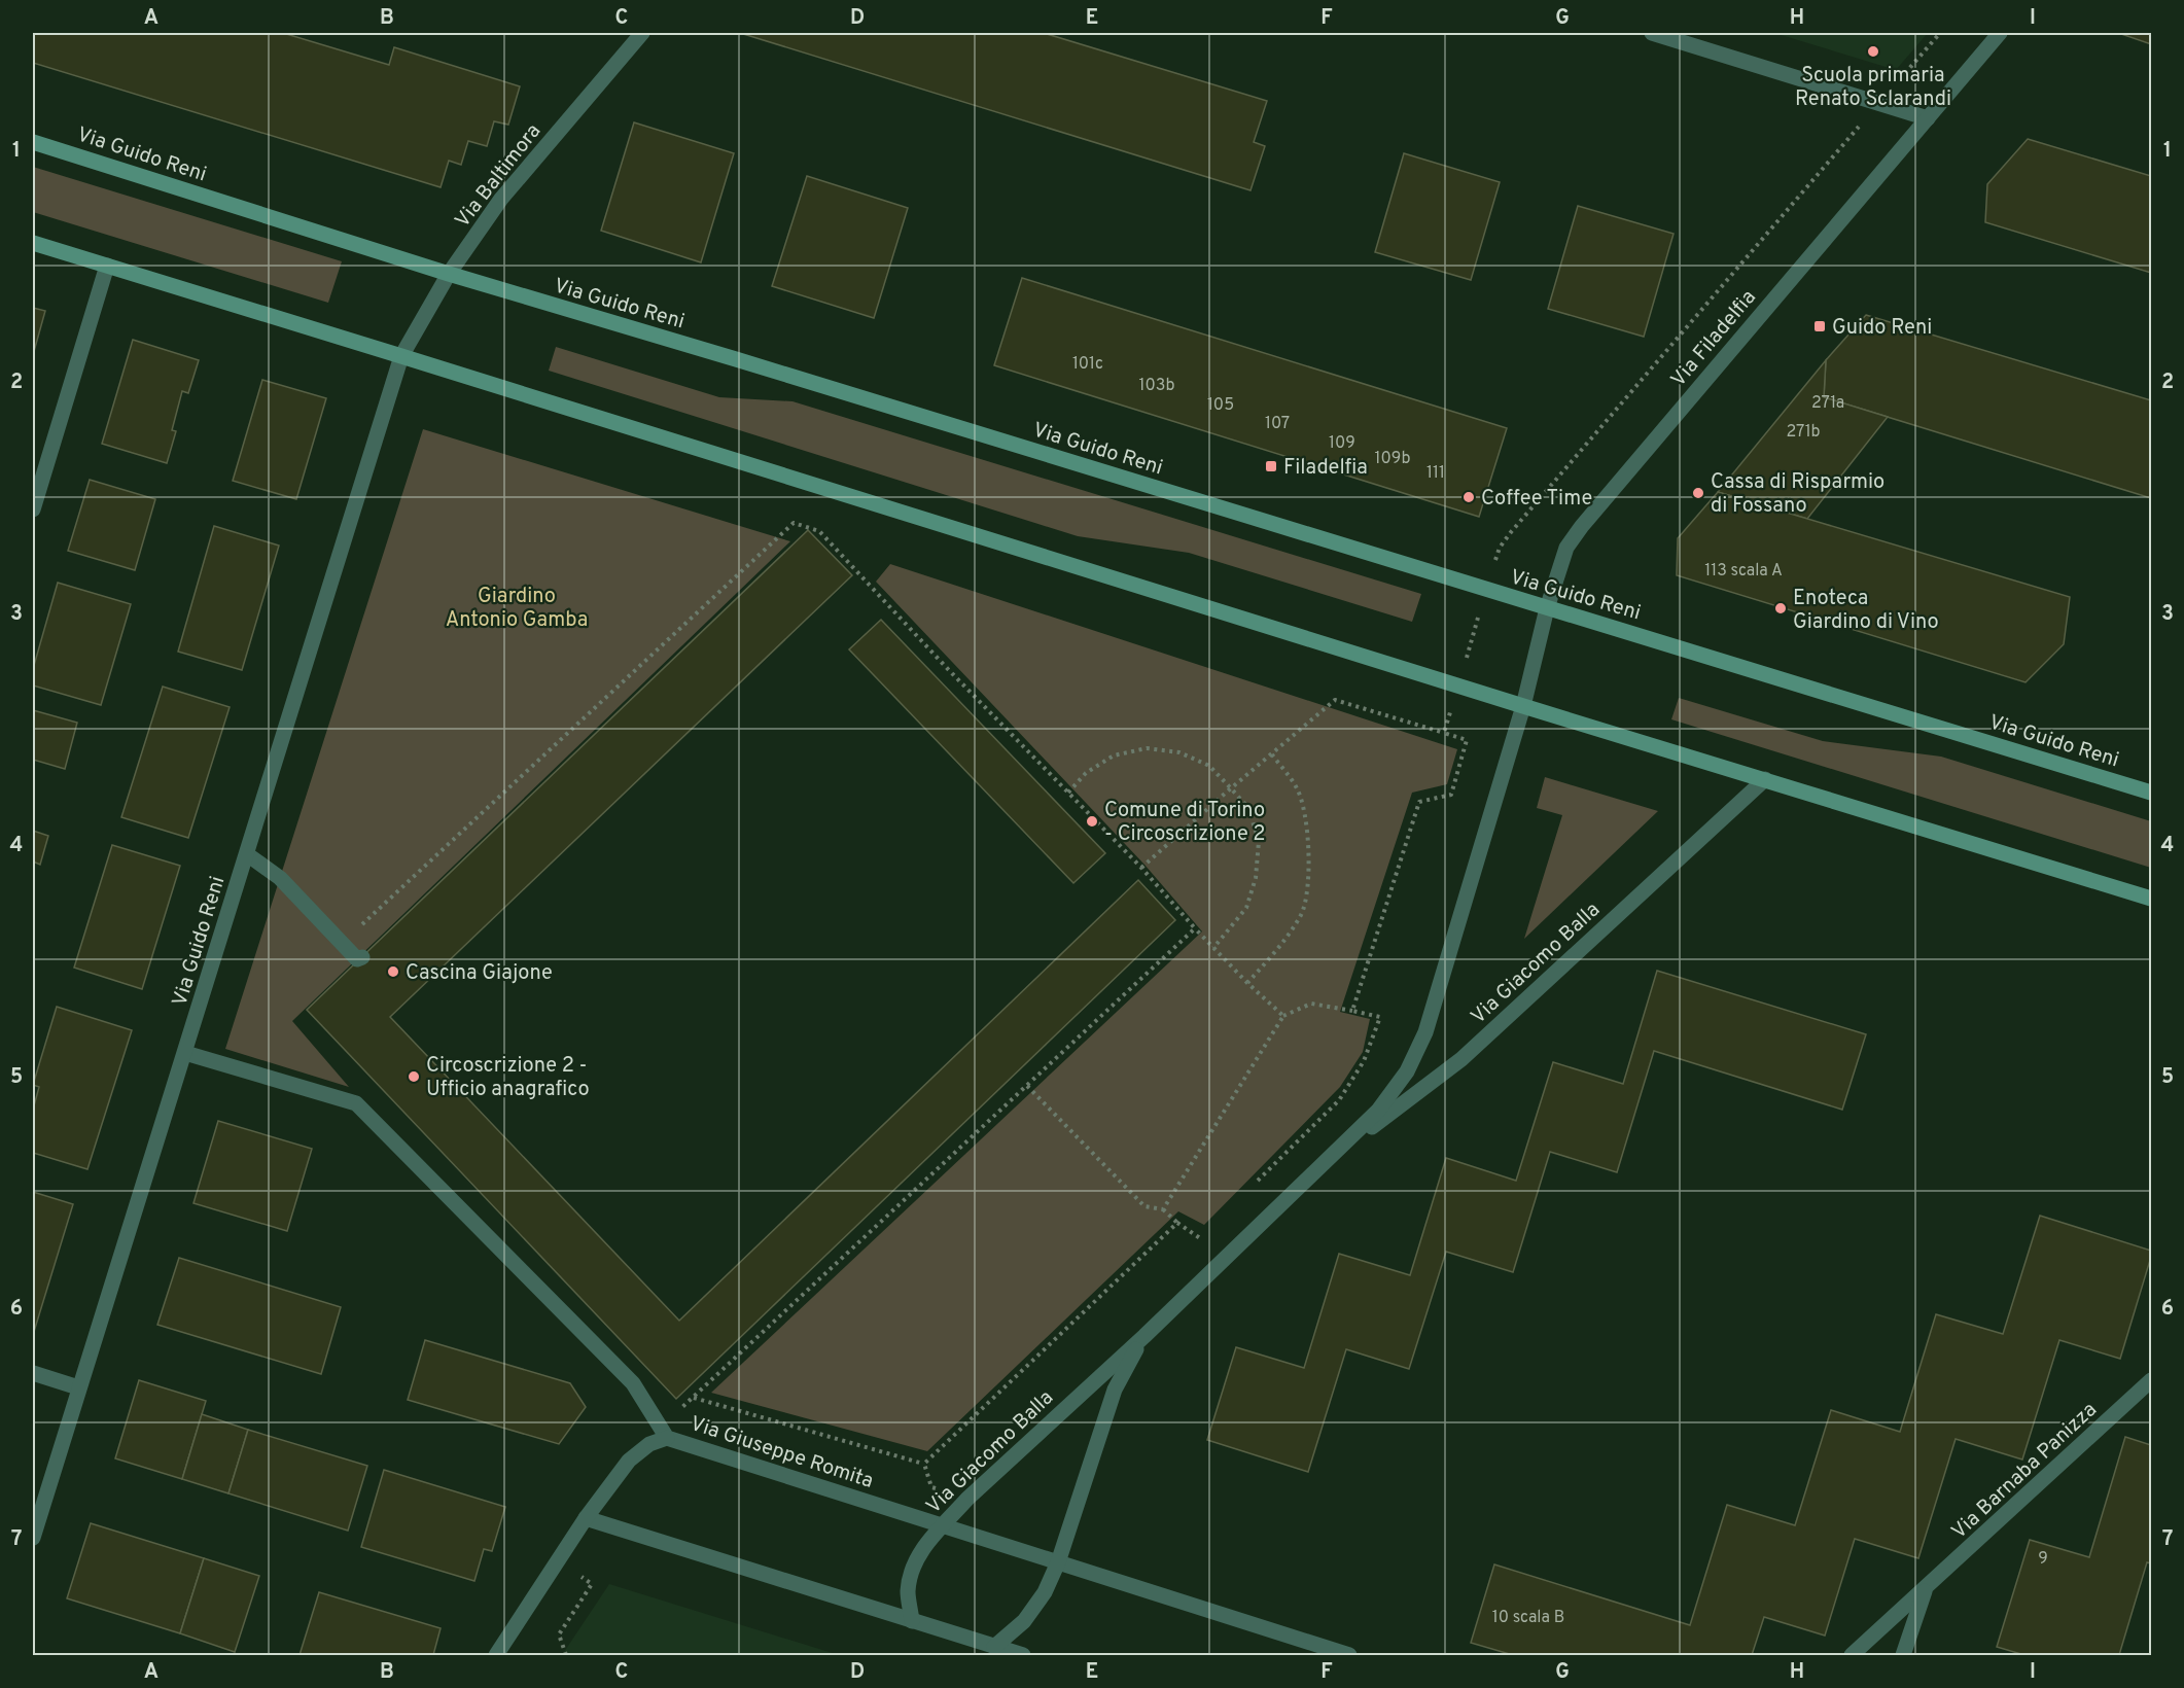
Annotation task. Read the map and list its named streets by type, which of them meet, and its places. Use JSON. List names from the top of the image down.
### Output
{
  "streets": {
    "main road": ["Via Guido Reni"],
    "street": [
      "Via Baltimora",
      "Via Filadelfia",
      "Via Giacomo Balla",
      "Via Giuseppe Romita",
      "Via Barnaba Panizza"
    ]
  },
  "crossings": [
    ["Via Guido Reni", "Via Baltimora"],
    ["Via Guido Reni", "Via Filadelfia"],
    ["Via Guido Reni", "Via Giuseppe Romita"],
    ["Via Filadelfia", "Via Giacomo Balla"],
    ["Via Giacomo Balla", "Via Giuseppe Romita"]
  ],
  "parks": ["Giardino Antonio Gamba"],
  "places": {
    "other": [
      "Scuola primaria Renato Sclarandi",
      "Cassa di Risparmio di Fossano",
      "Coffee Time",
      "Enoteca Giardino di Vino",
      "Comune di Torino - Circoscrizione 2",
      "Cascina Giajone",
      "Circoscrizione 2 - Ufficio anagrafico"
    ],
    "transit": ["Guido Reni", "Filadelfia"]
  },
  "house_numbers": [
    "101c",
    "103b",
    "271a",
    "105",
    "107",
    "271b",
    "109",
    "109b",
    "111",
    "113 scala A",
    "9",
    "10 scala B"
  ],
  "grid": {
    "columns": [
      "A",
      "B",
      "C",
      "D",
      "E",
      "F",
      "G",
      "H",
      "I"
    ],
    "rows": [
      "1",
      "2",
      "3",
      "4",
      "5",
      "6",
      "7"
    ]
  }
}
